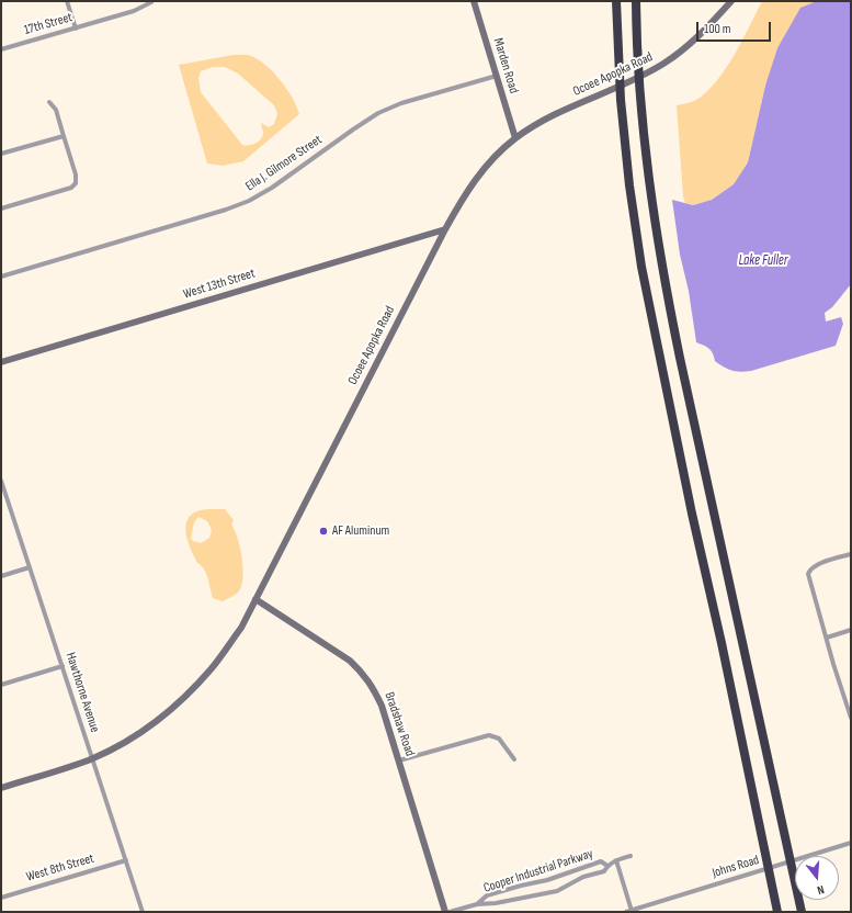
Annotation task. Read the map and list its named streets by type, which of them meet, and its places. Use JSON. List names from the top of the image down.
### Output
{
  "streets": {
    "main road": [
      "Marden Road",
      "Ocoee Apopka Road",
      "West 13th Street",
      "Bradshaw Road"
    ],
    "street": [
      "17th Street",
      "Ella J. Gilmore Street",
      "Hawthorne Avenue",
      "Johns Road",
      "West 8th Street",
      "Cooper Industrial Parkway"
    ]
  },
  "crossings": [
    ["Marden Road", "Ocoee Apopka Road"],
    ["Marden Road", "Ella J. Gilmore Street"],
    ["Ocoee Apopka Road", "West 13th Street"],
    ["Ocoee Apopka Road", "Hawthorne Avenue"],
    ["Ocoee Apopka Road", "Bradshaw Road"],
    ["Hawthorne Avenue", "West 8th Street"]
  ],
  "water": ["Lake Fuller"],
  "places": ["AF Aluminum"],
  "scale_bar": "100 m",
  "north": "bottom"
}
